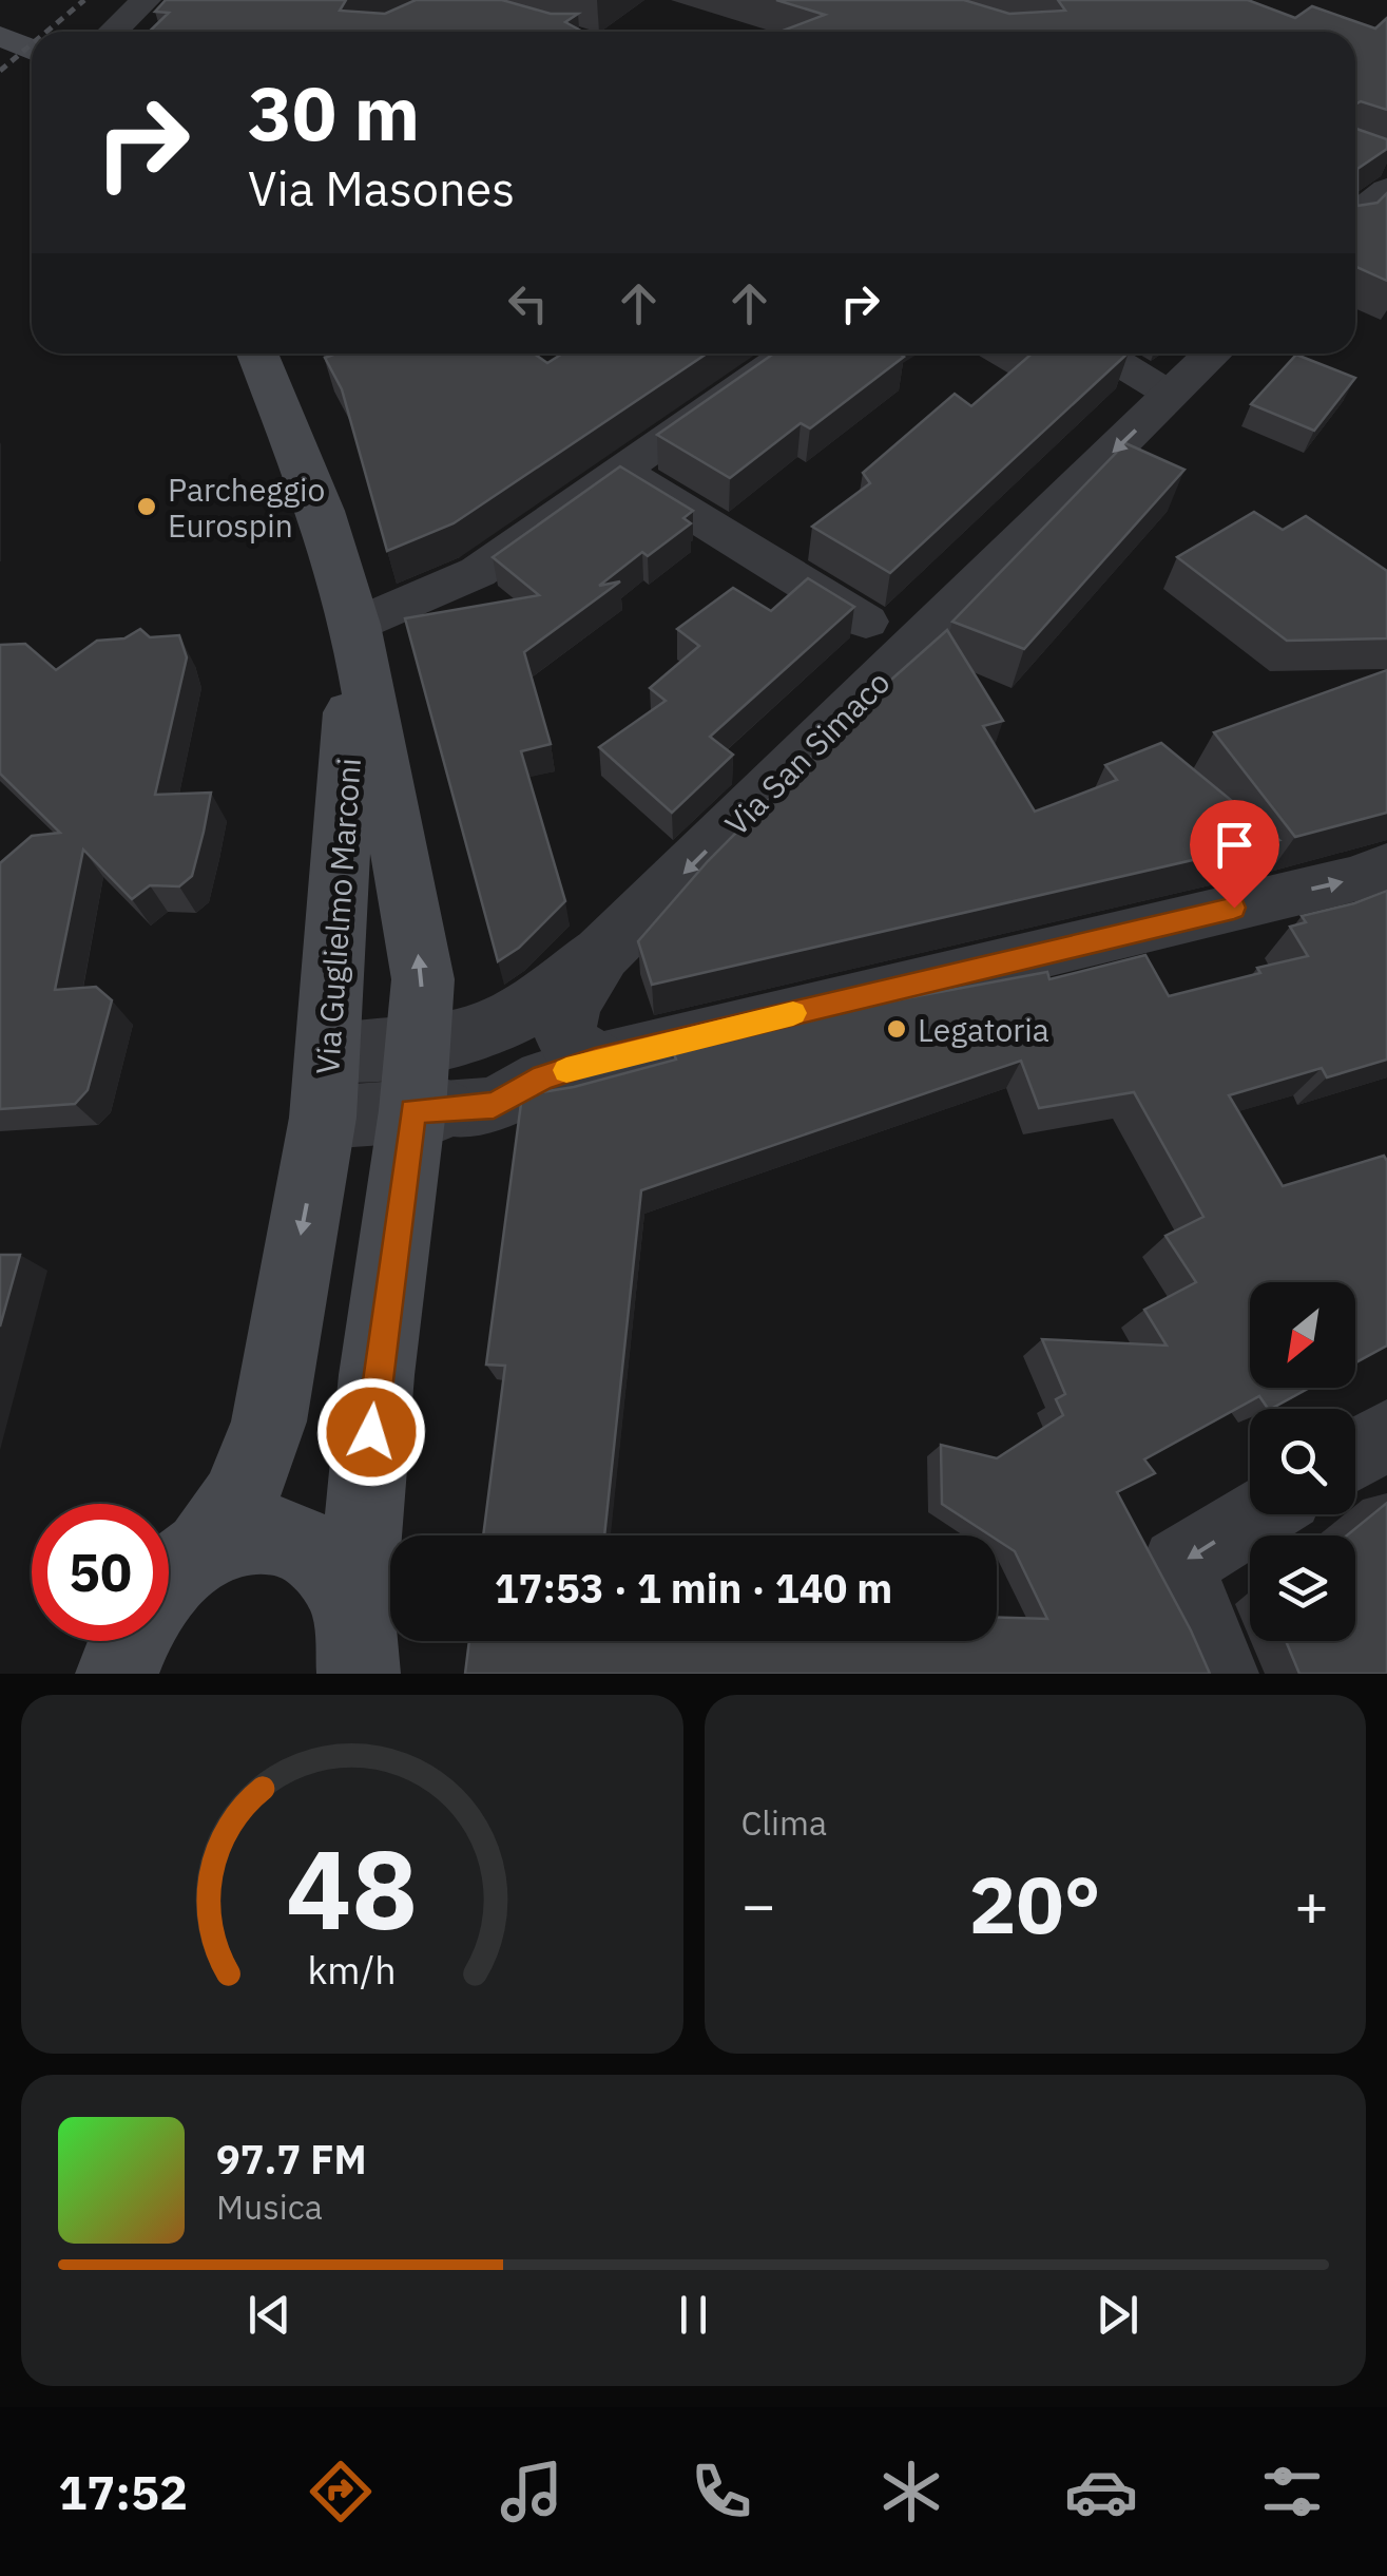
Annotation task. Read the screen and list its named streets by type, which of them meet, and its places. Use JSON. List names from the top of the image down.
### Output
{
  "streets": {
    "main road": ["Via Guglielmo Marconi"],
    "street": ["Via San Simaco"]
  },
  "crossings": [
    ["Via San Simaco", "Via Guglielmo Marconi"]
  ],
  "places": ["Parcheggio Eurospin", "Legatoria"],
  "north": "bottom left",
  "page": {
    "turn": ["30 m", "Via Masones"],
    "limit": "50",
    "trip": "17:53 · 1 min · 140 m",
    "tile": "Clima",
    "heat": ["−", "20°", "+"],
    "song": ["97.7 FM", "Musica"],
    "tabs": "17:52",
    "gauge": ["48", "km/h"]
  }
}
